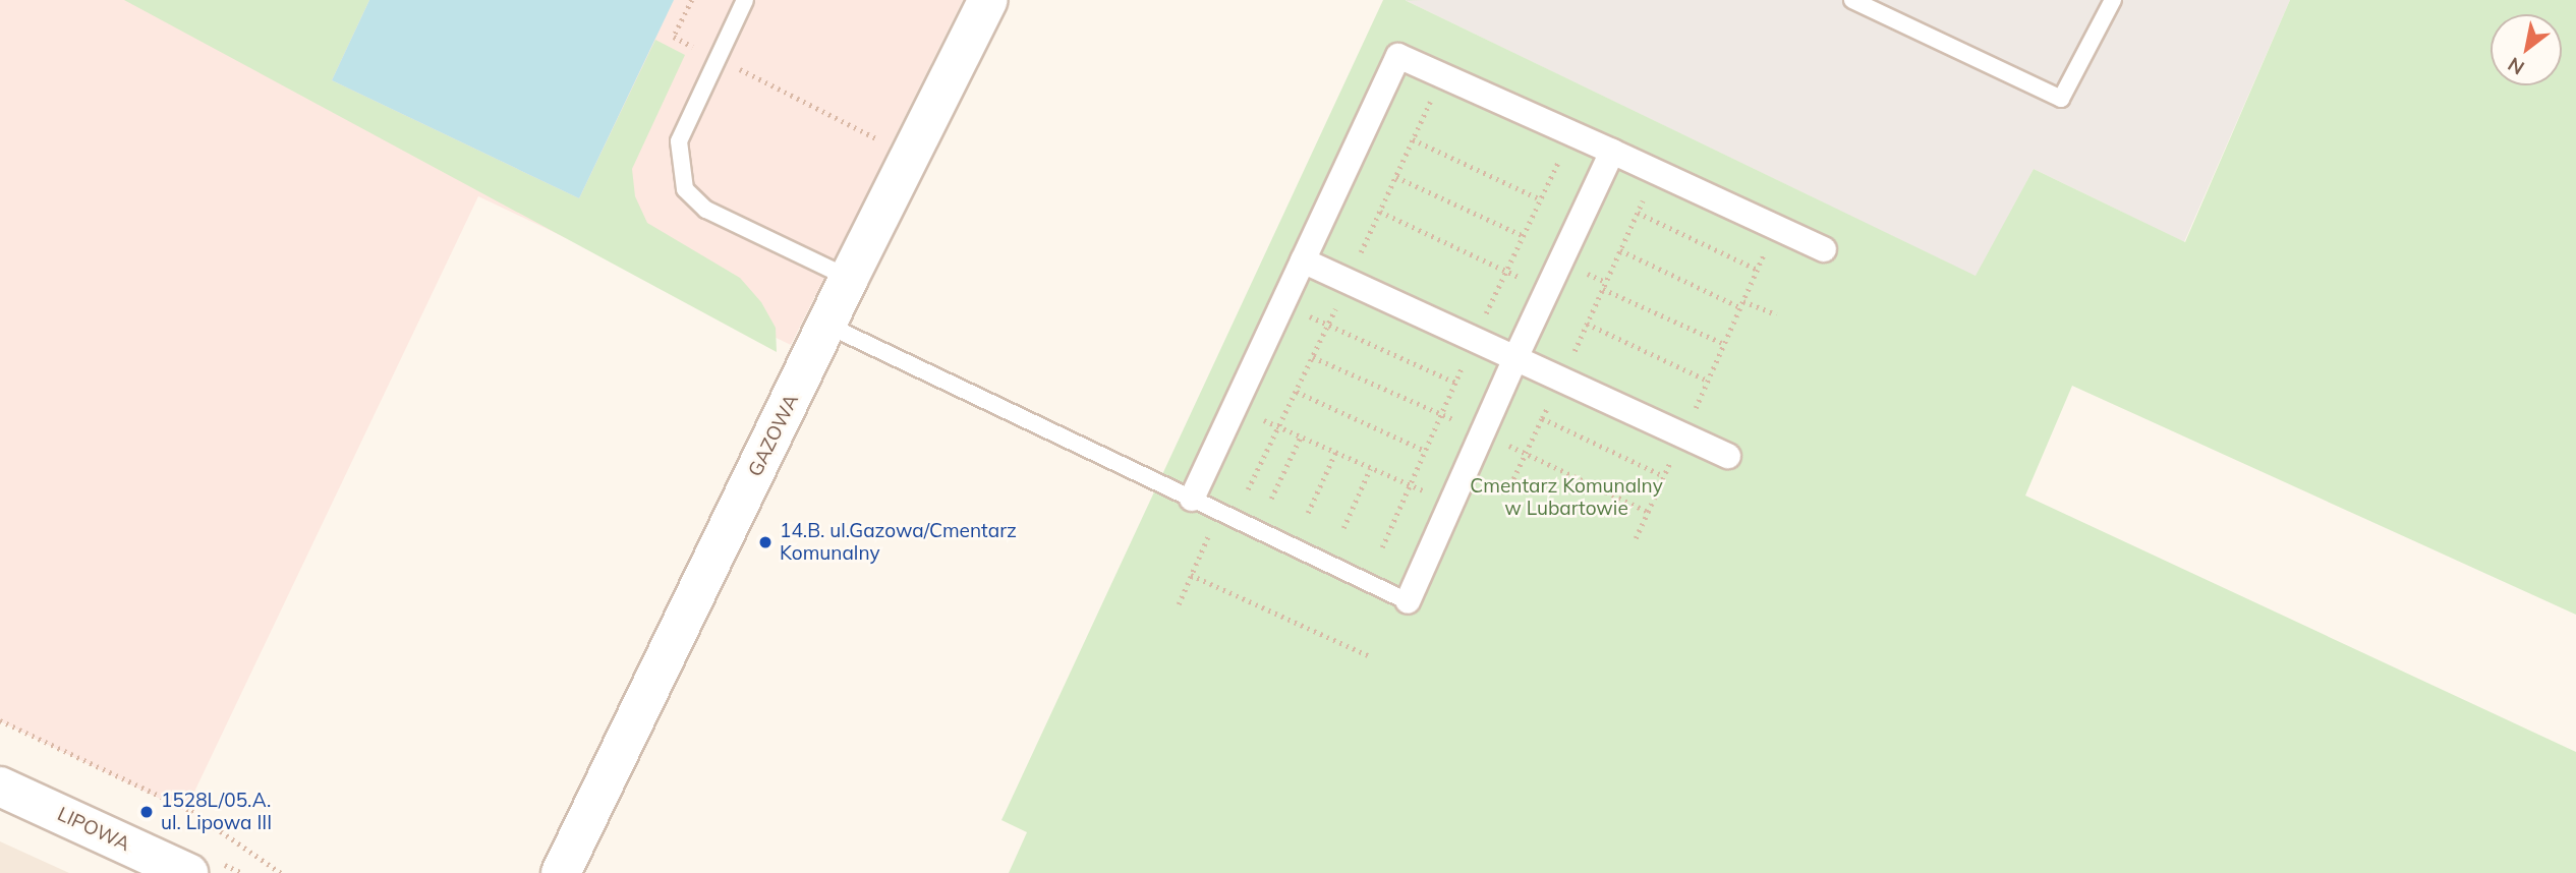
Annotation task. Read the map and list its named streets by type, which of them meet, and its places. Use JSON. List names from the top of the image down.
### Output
{
  "streets": {
    "street": ["GAZOWA", "LIPOWA"]
  },
  "parks": ["Cmentarz Komunalny w Lubartowie"],
  "places": ["14.B. ul.Gazowa/Cmentarz Komunalny", "1528L/05.A. ul. Lipowa III"],
  "north": "bottom left"
}
